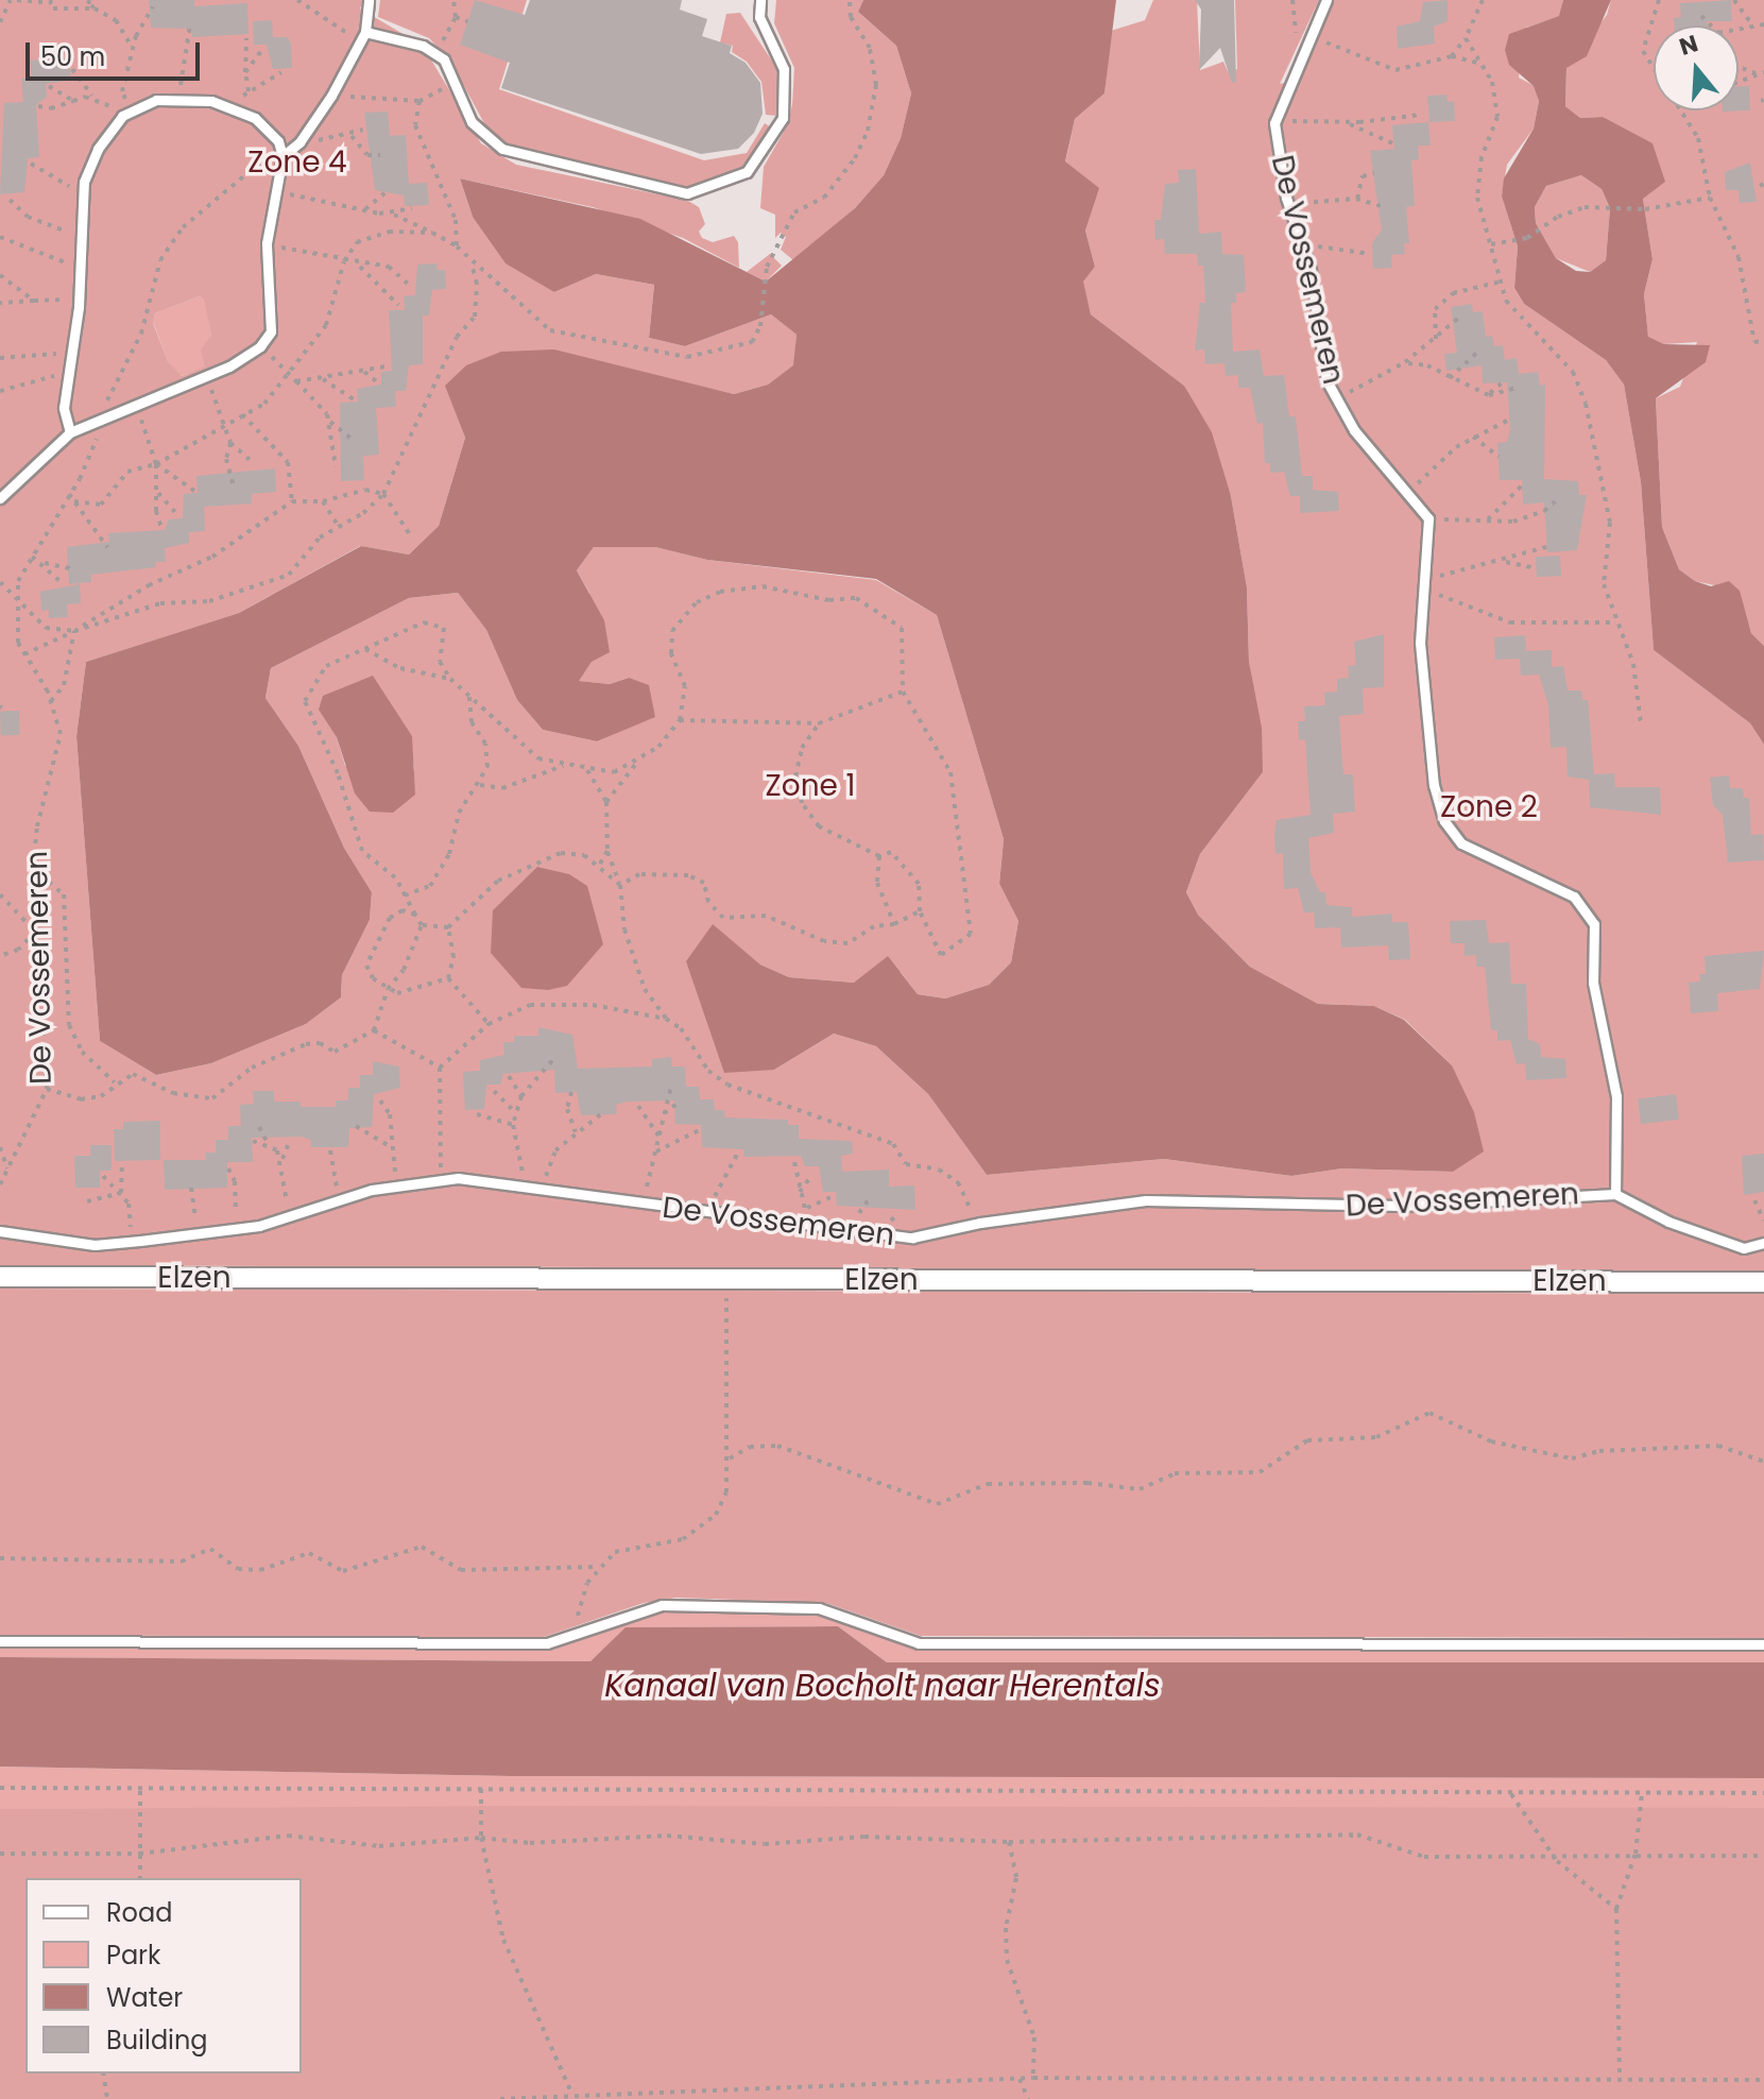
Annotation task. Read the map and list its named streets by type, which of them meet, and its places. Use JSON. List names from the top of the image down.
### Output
{
  "streets": {
    "street": ["Elzen"],
    "lane": ["De Vossemeren"]
  },
  "water": ["Kanaal van Bocholt naar Herentals"],
  "parks": ["Zone 4", "Zone 1", "Zone 2"],
  "legend": [
    "Road",
    "Park",
    "Water",
    "Building"
  ],
  "scale_bar": "50 m",
  "north": "top"
}
